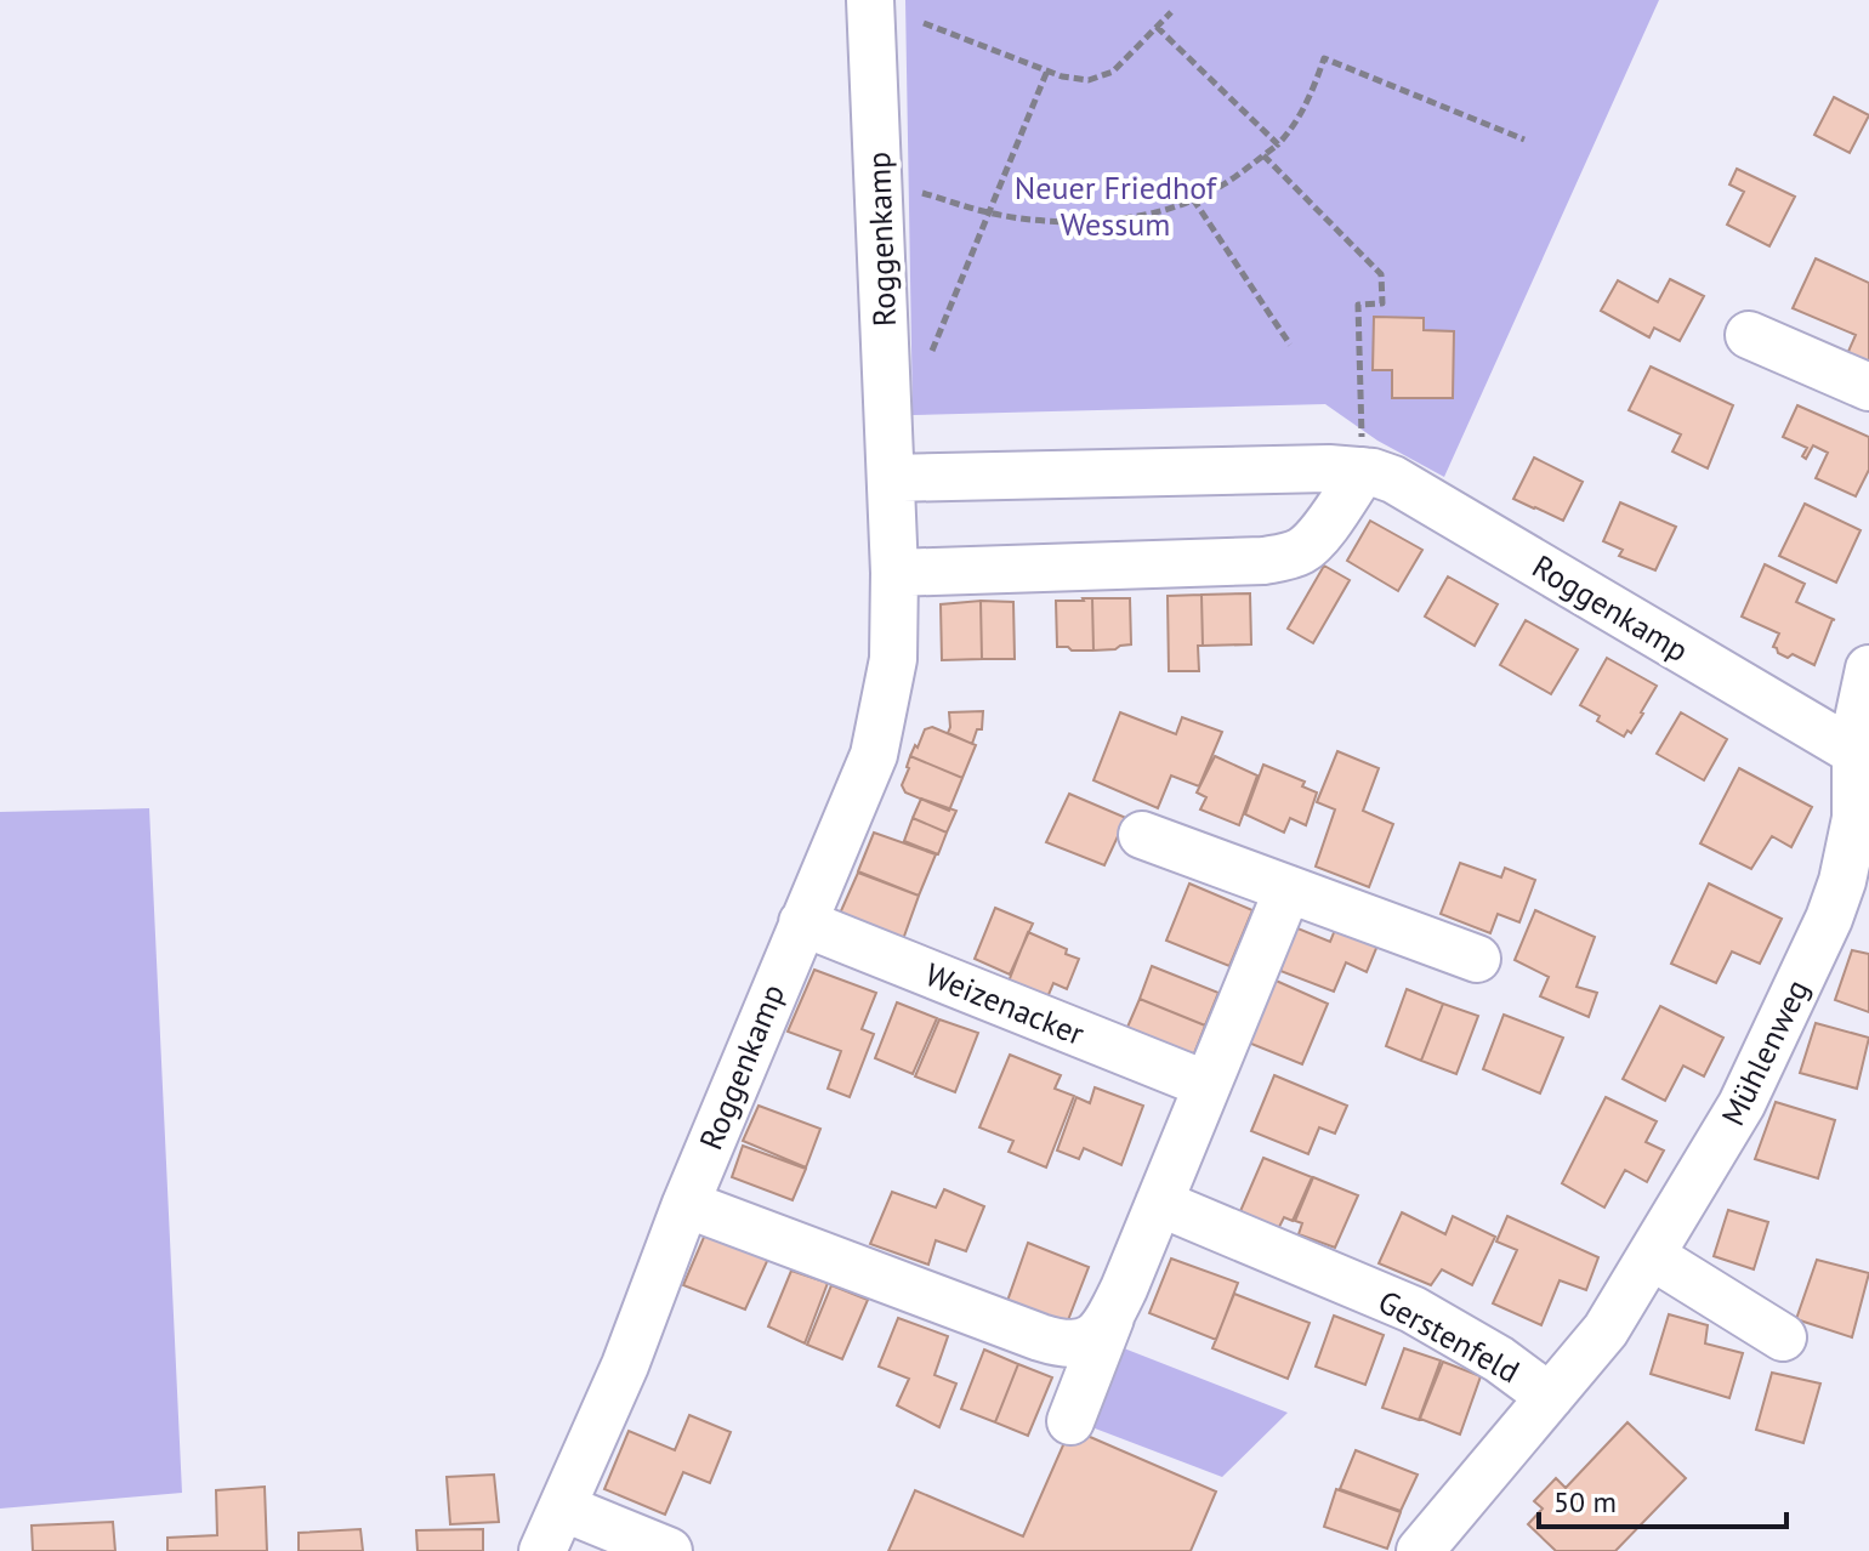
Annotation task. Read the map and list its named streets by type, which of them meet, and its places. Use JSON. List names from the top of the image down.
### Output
{
  "streets": {
    "street": [
      "Roggenkamp",
      "Weizenacker",
      "Mühlenweg",
      "Gerstenfeld"
    ]
  },
  "crossings": [
    ["Roggenkamp", "Weizenacker"],
    ["Roggenkamp", "Mühlenweg"],
    ["Mühlenweg", "Gerstenfeld"]
  ],
  "parks": ["Neuer Friedhof Wessum"],
  "scale_bar": "50 m"
}
